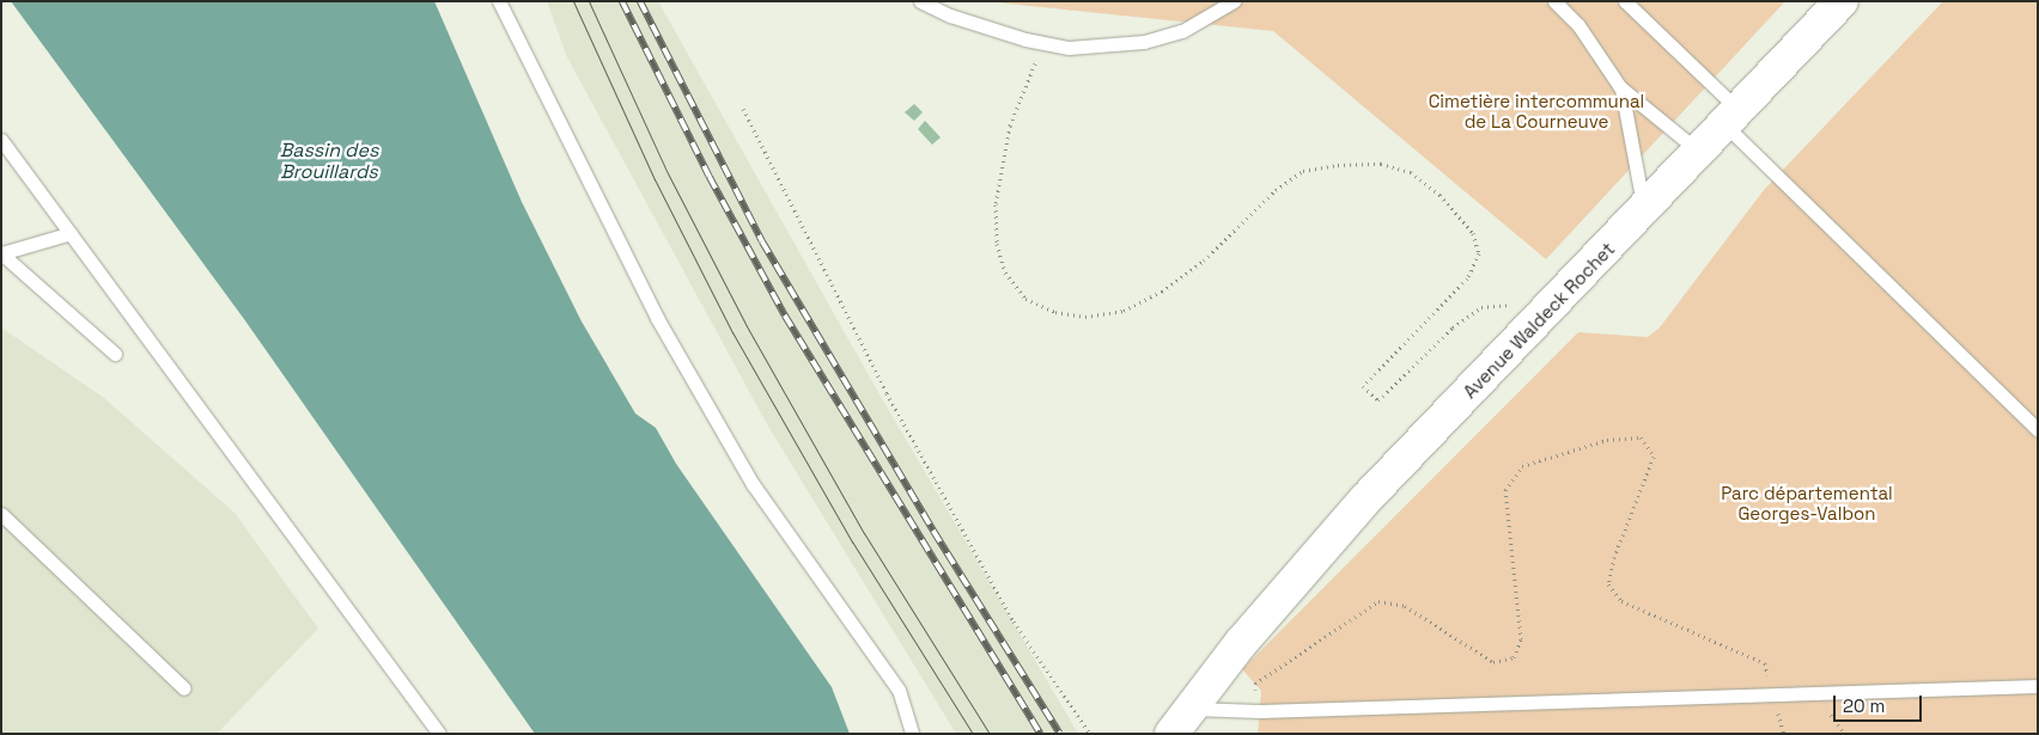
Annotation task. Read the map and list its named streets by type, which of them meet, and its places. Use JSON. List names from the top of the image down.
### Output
{
  "streets": {
    "main road": ["Avenue Waldeck Rochet"]
  },
  "water": ["Bassin des Brouillards"],
  "parks": ["Cimetière intercommunal de La Courneuve", "Parc départemental Georges-Valbon"],
  "scale_bar": "20 m"
}
